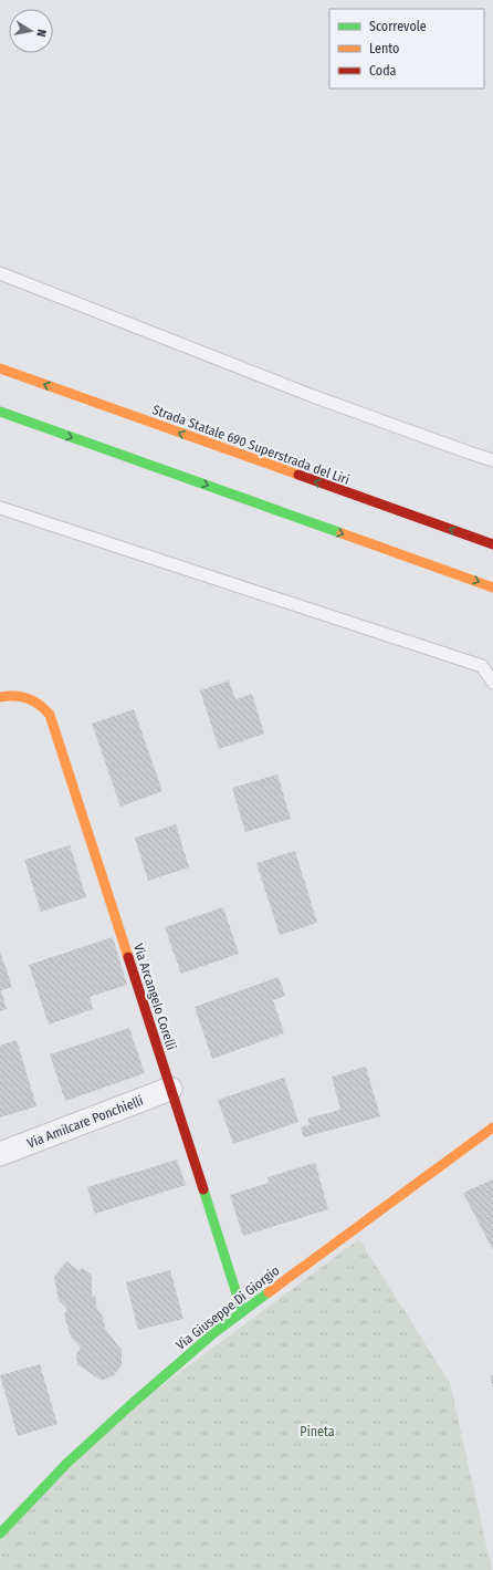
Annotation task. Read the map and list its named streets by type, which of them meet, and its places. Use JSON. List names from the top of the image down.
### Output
{
  "streets": {
    "main road": ["Strada Statale 690 Superstrada del Liri", "Via Arcangelo Corelli", "Via Giuseppe Di Giorgio"],
    "street": ["Via Amilcare Ponchielli"]
  },
  "crossings": [
    ["Via Arcangelo Corelli", "Via Amilcare Ponchielli"],
    ["Via Arcangelo Corelli", "Via Giuseppe Di Giorgio"]
  ],
  "parks": ["Pineta"],
  "legend": ["Scorrevole", "Lento", "Coda"],
  "north": "right"
}
